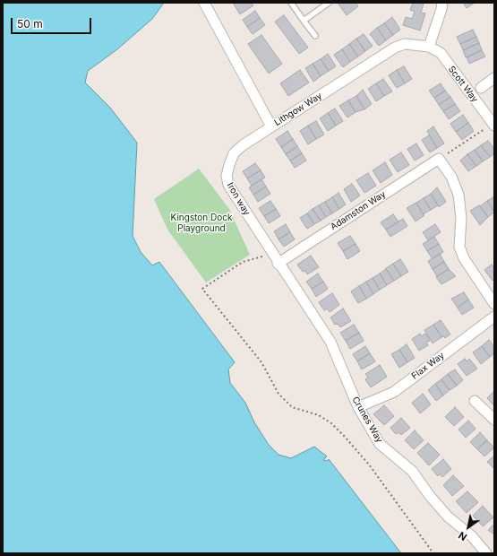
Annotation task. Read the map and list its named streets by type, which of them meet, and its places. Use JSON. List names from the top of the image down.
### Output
{
  "streets": {
    "street": [
      "Scott Way",
      "Lithgow Way",
      "Iron way",
      "Adamston Way",
      "Flax Way",
      "Crunes Way"
    ]
  },
  "crossings": [
    ["Scott Way", "Lithgow Way"],
    ["Lithgow Way", "Iron way"],
    ["Iron way", "Adamston Way"],
    ["Iron way", "Crunes Way"],
    ["Adamston Way", "Crunes Way"],
    ["Flax Way", "Crunes Way"]
  ],
  "parks": ["Kingston Dock Playground"],
  "scale_bar": "50 m",
  "north": "bottom left"
}
